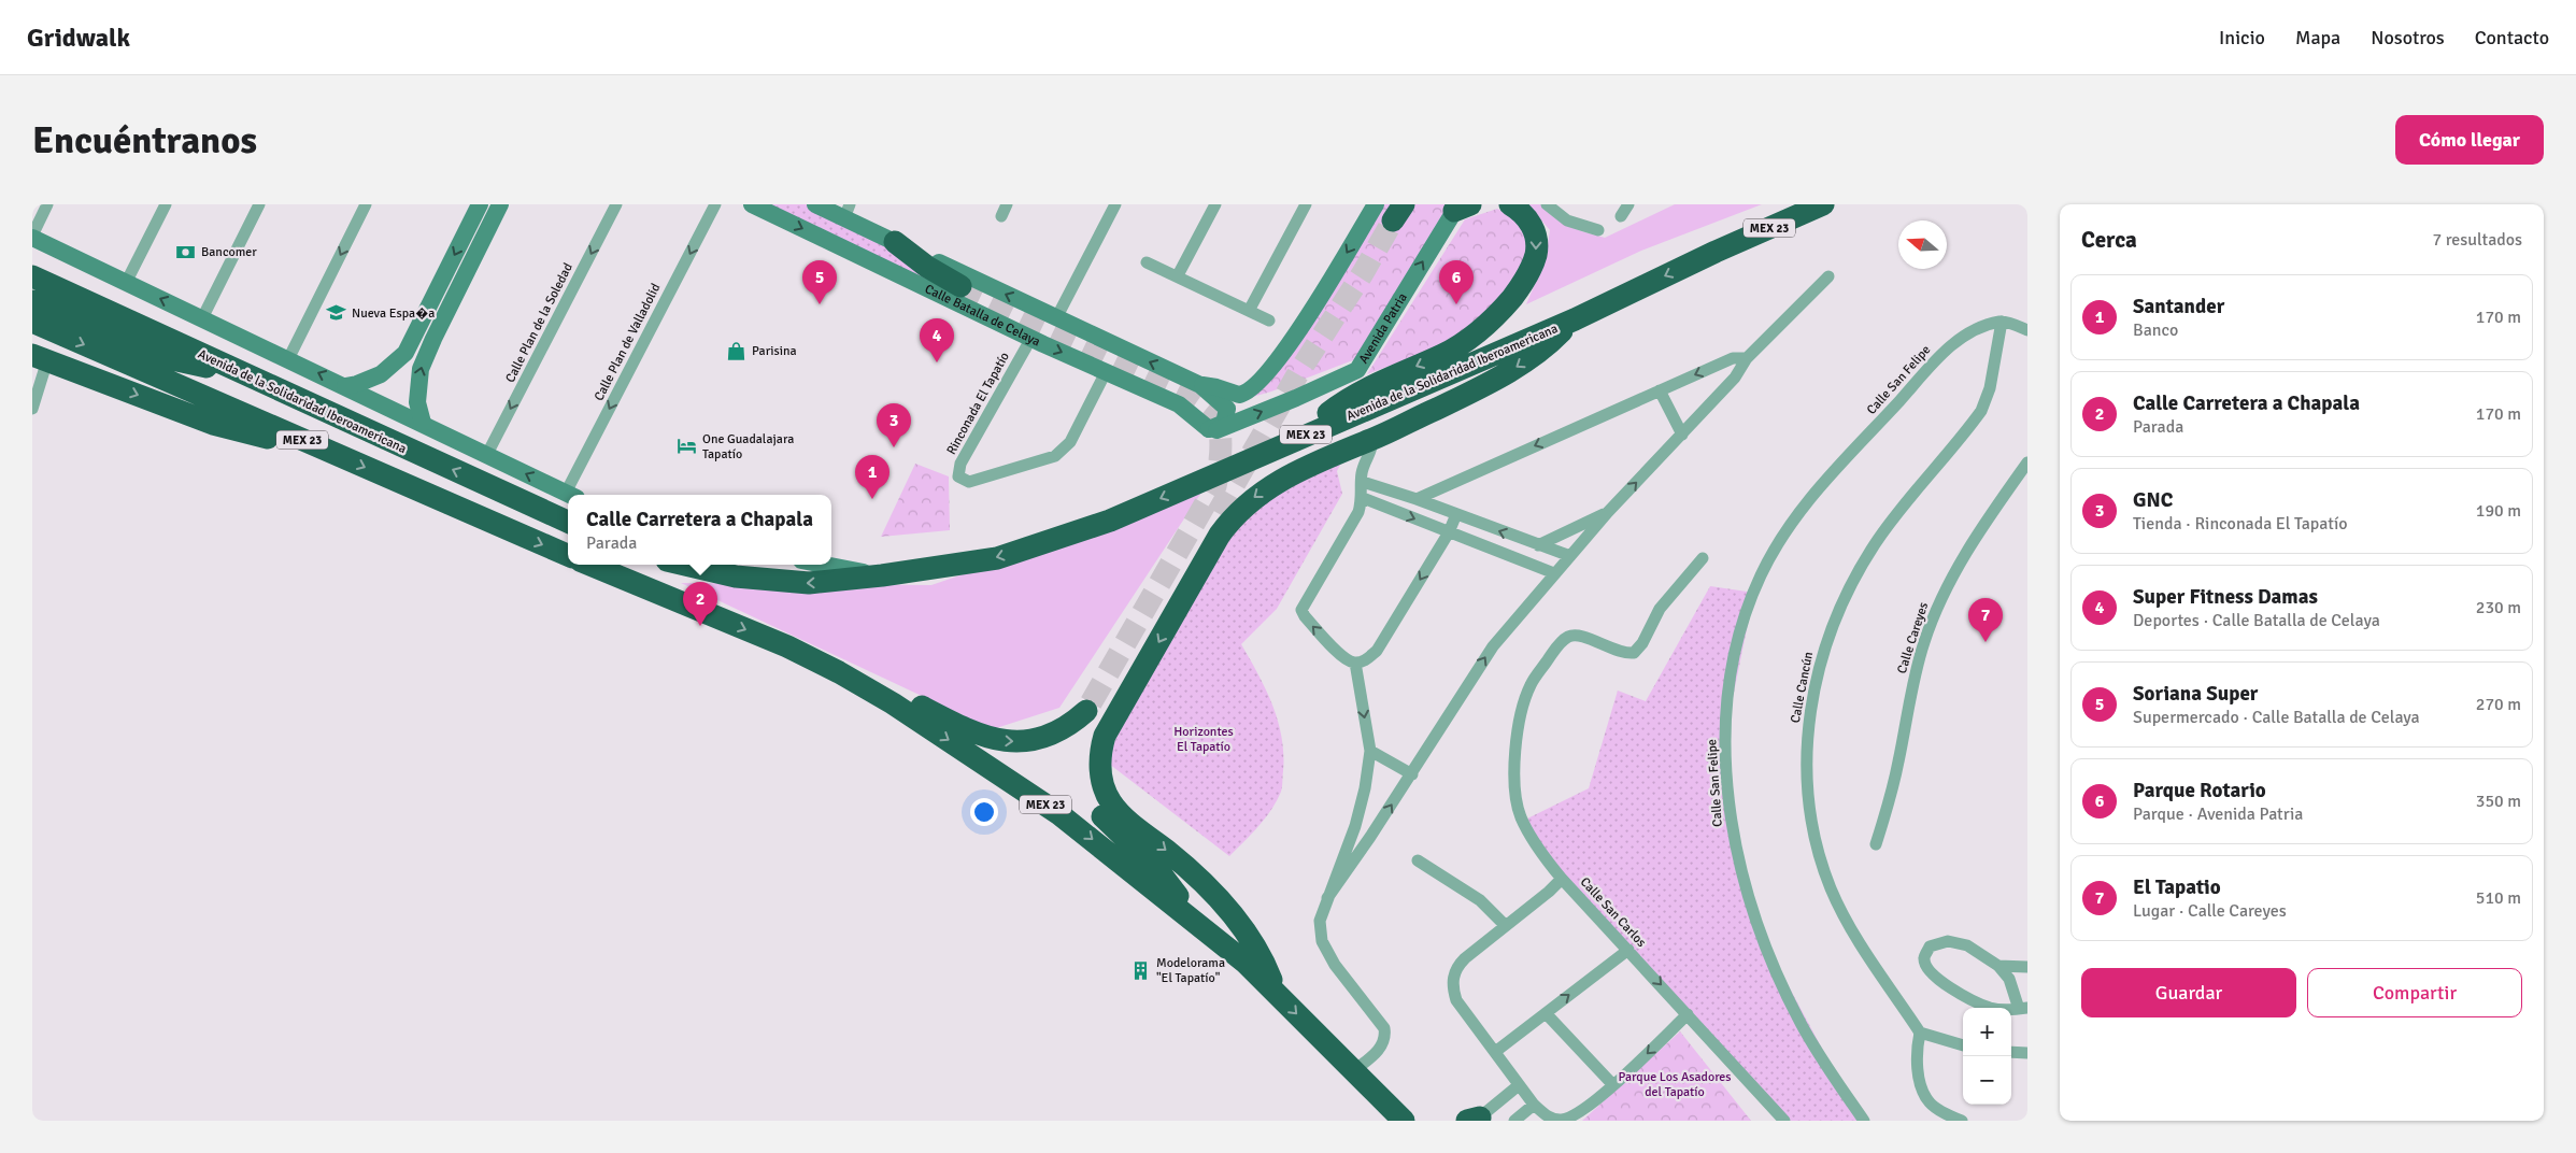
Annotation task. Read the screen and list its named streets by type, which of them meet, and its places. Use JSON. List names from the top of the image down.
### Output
{
  "streets": {
    "highway": ["MEX 23", "Avenida de la Solidaridad Iberoamericana"],
    "street": [
      "Calle Batalla de Celaya",
      "Calle Plan de la Soledad",
      "Avenida Patria",
      "Calle Plan de Valladolid",
      "Calle San Felipe",
      "Rinconada El Tapatío",
      "Calle Careyes",
      "Calle Cancún",
      "Calle San Carlos"
    ]
  },
  "crossings": [
    ["Calle Batalla de Celaya", "Avenida Patria"],
    ["Calle Batalla de Celaya", "Rinconada El Tapatío"],
    ["Calle San Felipe", "Calle Cancún"]
  ],
  "one_way": ["Calle Plan de Valladolid"],
  "parks": ["Horizontes El Tapatío", "Parque Los Asadores del Tapatío"],
  "places": {
    "bank": ["Bancomer"],
    "school or university": ["Nueva Espa�a"],
    "shop": ["Parisina"],
    "hotel": ["One Guadalajara Tapatío"],
    "building": ["Modelorama \"El Tapatío\""]
  },
  "north": "left",
  "page": {
    "header": "Gridwalk",
    "nav": [
      "Inicio",
      "Mapa",
      "Nosotros",
      "Contacto"
    ],
    "buttons": [
      "Cómo llegar",
      ["Guardar", "Compartir"]
    ],
    "title": "Encuéntranos",
    "heading": ["Cerca", "7 resultados"],
    "pins": [
      "5",
      "6",
      "4",
      "3",
      "1",
      "2",
      "7"
    ],
    "list": [
      {
        "mark": "1",
        "name": "Santander",
        "note": "Banco",
        "value": "170 m"
      },
      {
        "mark": "2",
        "name": "Calle Carretera a Chapala",
        "note": "Parada",
        "value": "170 m"
      },
      {
        "mark": "3",
        "name": "GNC",
        "note": "Tienda · Rinconada El Tapatío",
        "value": "190 m"
      },
      {
        "mark": "4",
        "name": "Super Fitness Damas",
        "note": "Deportes · Calle Batalla de Celaya",
        "value": "230 m"
      },
      {
        "mark": "5",
        "name": "Soriana Super",
        "note": "Supermercado · Calle Batalla de Celaya",
        "value": "270 m"
      },
      {
        "mark": "6",
        "name": "Parque Rotario",
        "note": "Parque · Avenida Patria",
        "value": "350 m"
      },
      {
        "mark": "7",
        "name": "El Tapatio",
        "note": "Lugar · Calle Careyes",
        "value": "510 m"
      }
    ],
    "popup": ["Calle Carretera a Chapala", "Parada"],
    "map_buttons": ["+", "−"]
  }
}
